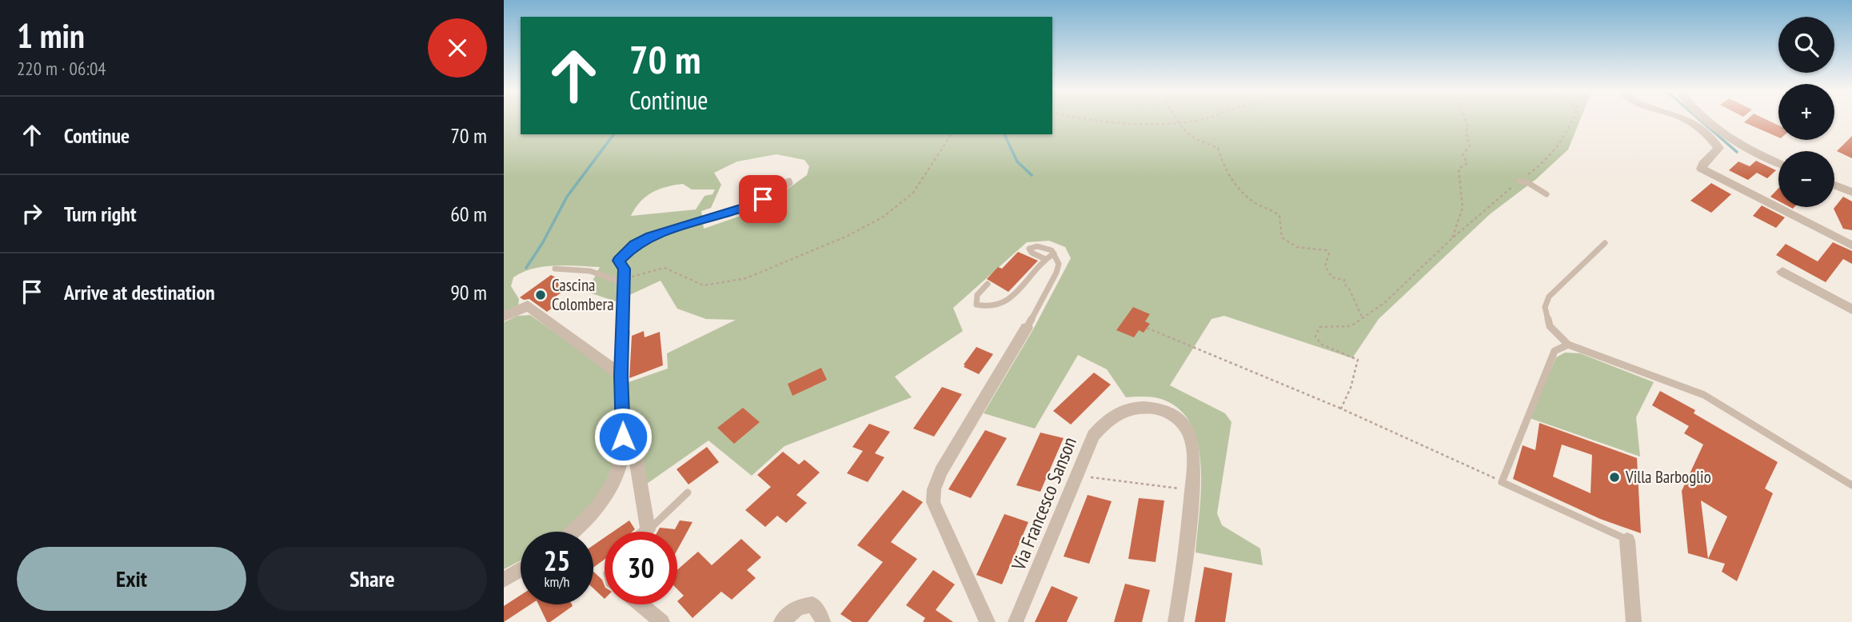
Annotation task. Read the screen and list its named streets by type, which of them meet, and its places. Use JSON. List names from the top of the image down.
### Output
{
  "streets": {
    "street": ["Via Francesco Sanson"]
  },
  "places": ["Cascina Colombera", "Villa Barboglio"],
  "page": {
    "heading": ["1 min", "220 m · 06:04"],
    "map_buttons": ["+", "−"],
    "turn": ["70 m", "Continue"],
    "list": [
      {
        "name": "Continue",
        "value": "70 m"
      },
      {
        "name": "Turn right",
        "value": "60 m"
      },
      {
        "name": "Arrive at destination",
        "value": "90 m"
      }
    ],
    "speed": "25 km/h",
    "limit": "30",
    "buttons": ["Exit", "Share"]
  }
}
